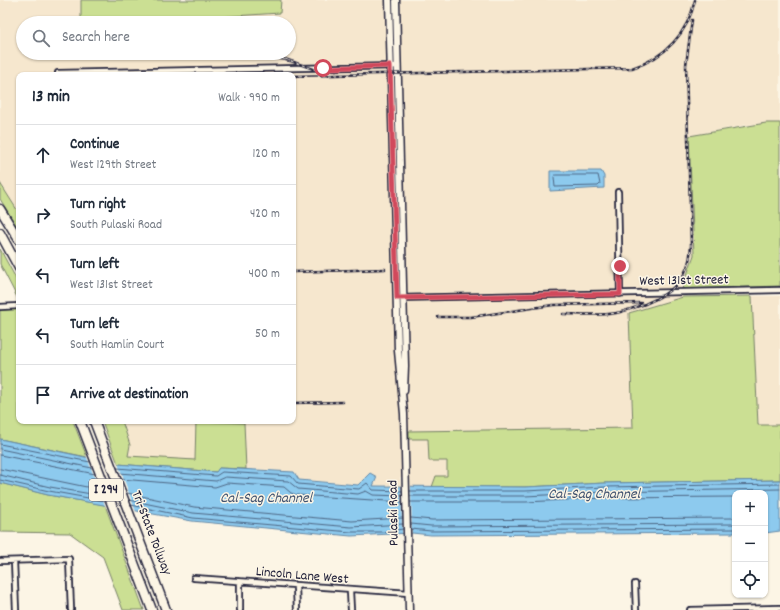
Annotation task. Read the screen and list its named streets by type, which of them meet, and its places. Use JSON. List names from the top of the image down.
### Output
{
  "streets": {
    "highway": ["I 294", "Tri-State Tollway"],
    "main road": ["Pulaski Road"],
    "street": ["West 131st Street", "Lincoln Lane West"]
  },
  "crossings": [
    ["West 131st Street", "Pulaski Road"],
    ["Pulaski Road", "Lincoln Lane West"]
  ],
  "water": ["Cal-Sag Channel"],
  "page": {
    "search": "Search here",
    "heading": ["13 min", "Walk · 990 m"],
    "list": [
      ["Continue", "West 129th Street", "120 m"],
      ["Turn right", "South Pulaski Road", "420 m"],
      ["Turn left", "West 131st Street", "400 m"],
      ["Turn left", "South Hamlin Court", "50 m"],
      "Arrive at destination"
    ],
    "map_buttons": ["+", "−"]
  }
}
